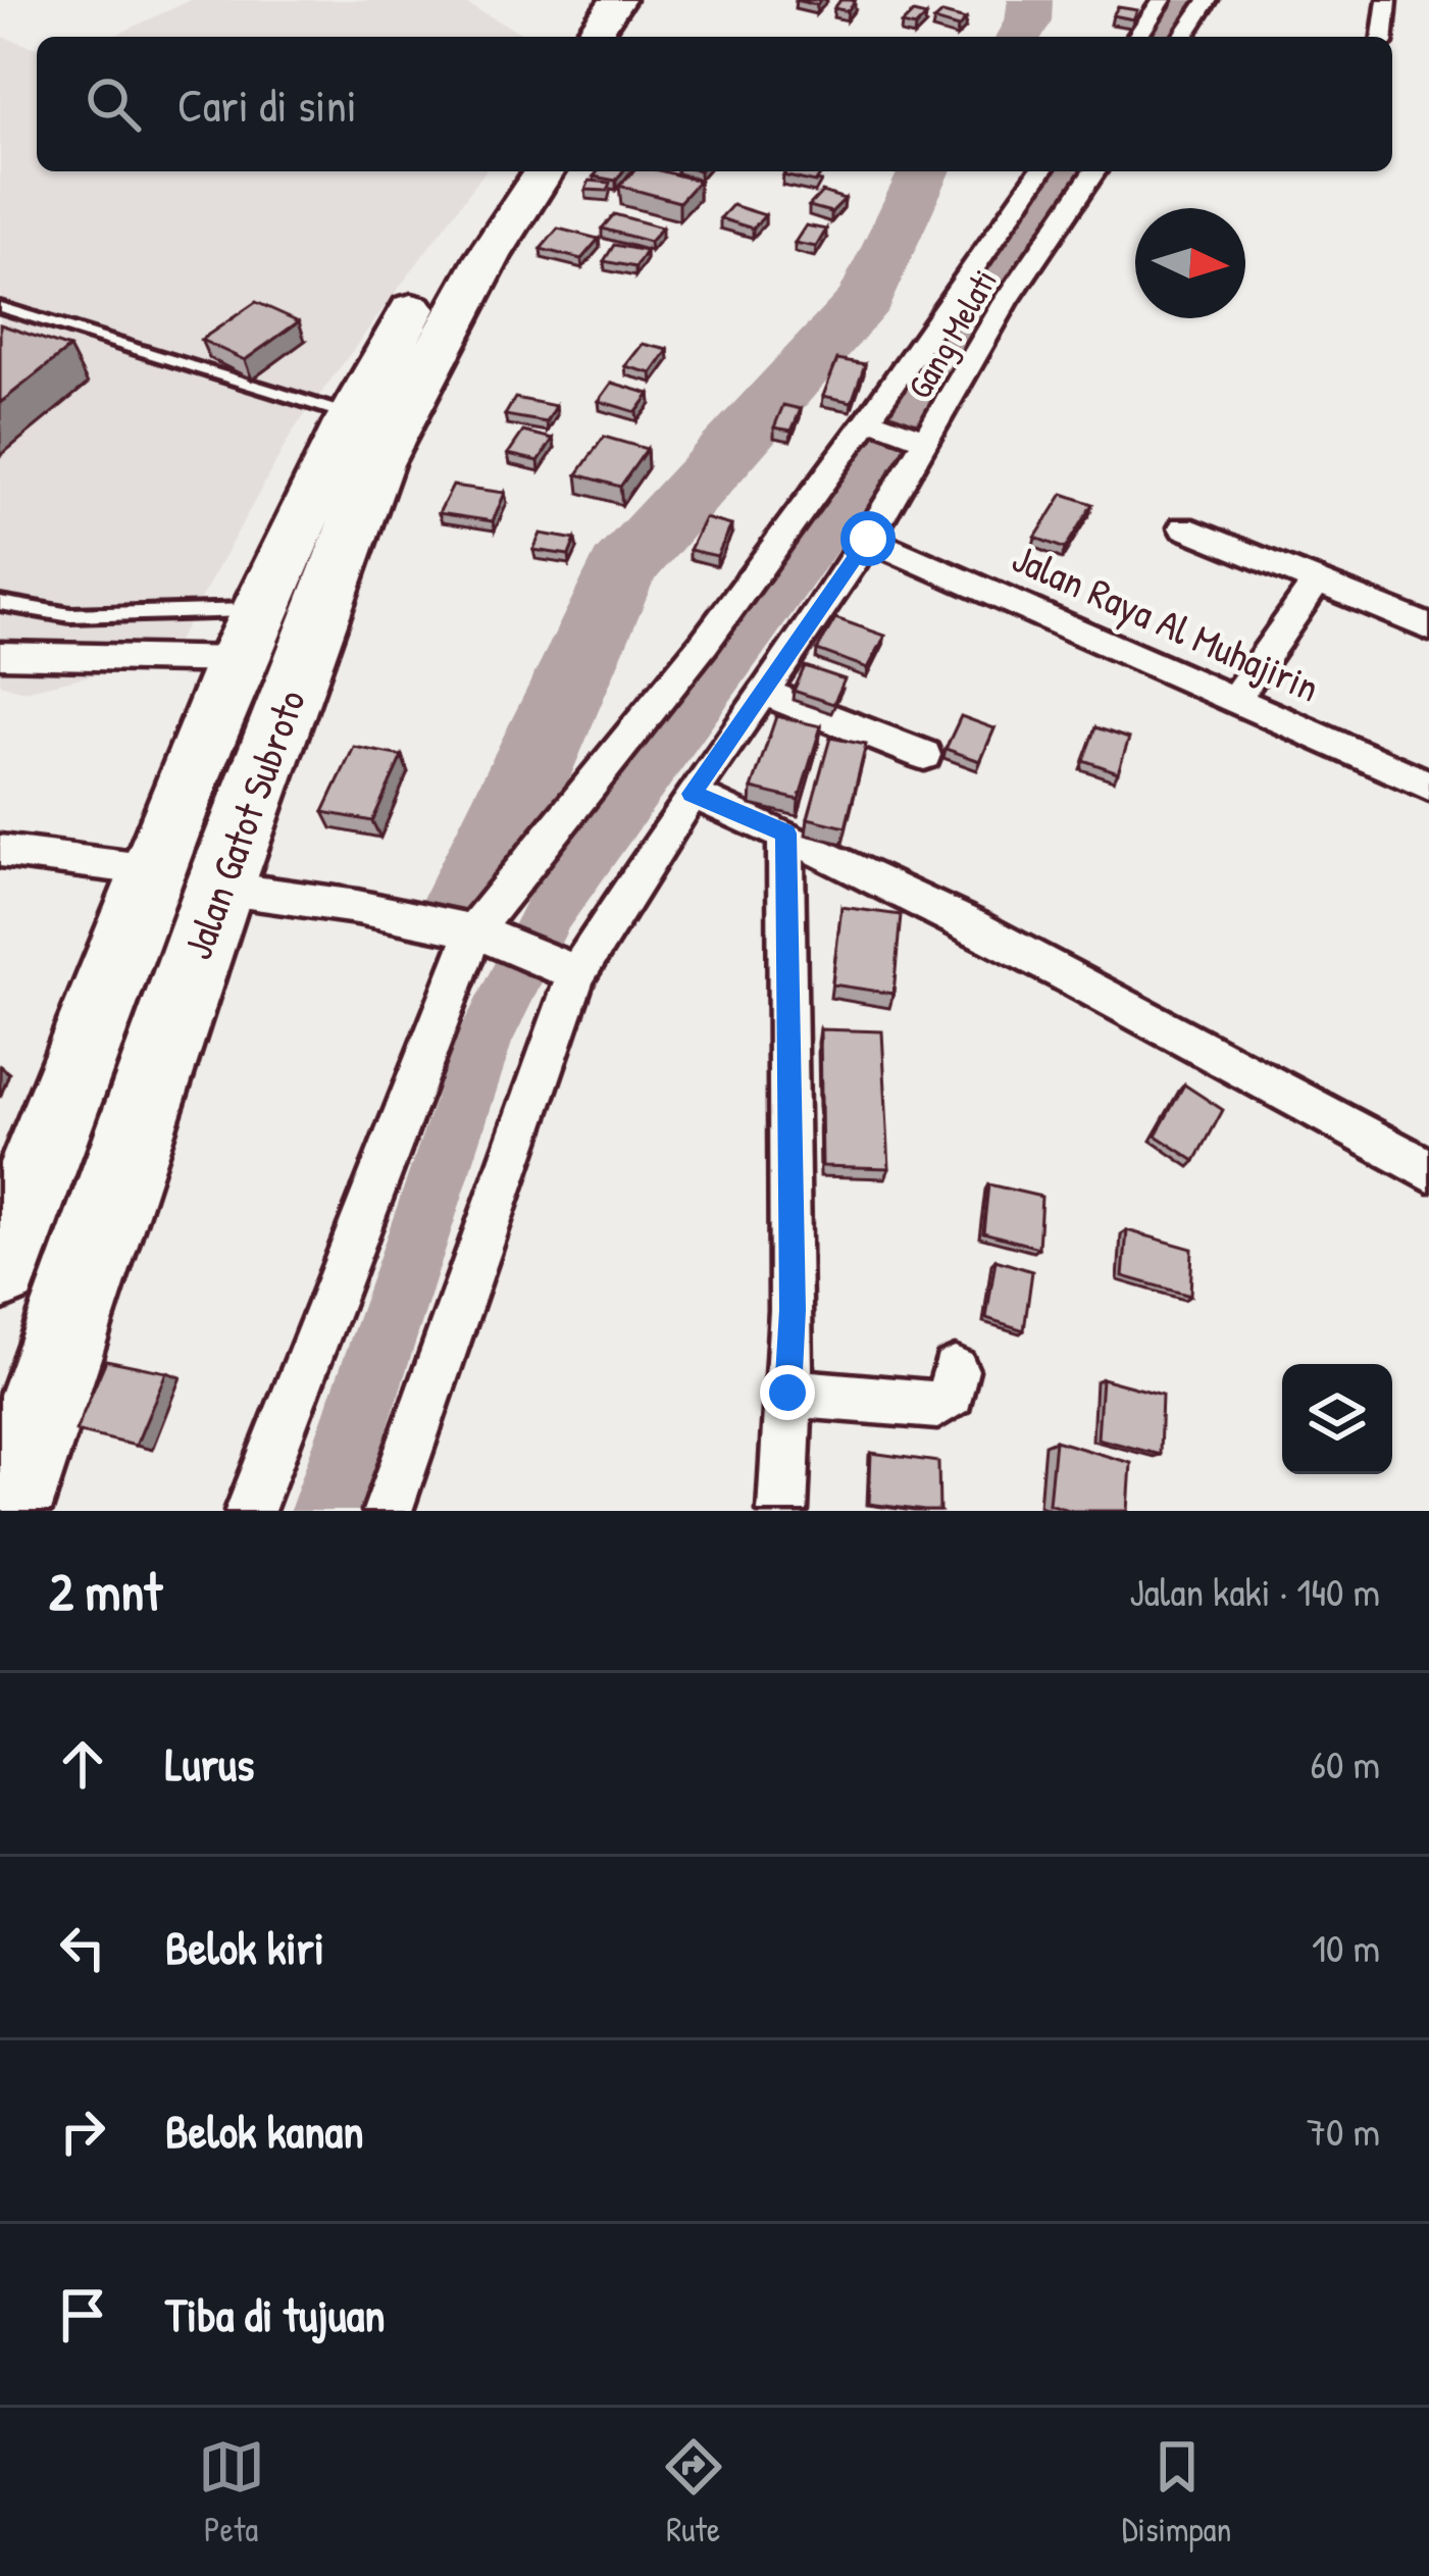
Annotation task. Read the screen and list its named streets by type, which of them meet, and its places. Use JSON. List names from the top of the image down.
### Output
{
  "streets": {
    "highway": ["Jalan Gatot Subroto"],
    "street": ["Gang Melati", "Jalan Raya Al Muhajirin"]
  },
  "crossings": [
    ["Gang Melati", "Jalan Raya Al Muhajirin"]
  ],
  "north": "right",
  "page": {
    "search": "Cari di sini",
    "heading": ["2 mnt", "Jalan kaki · 140 m"],
    "list": [
      ["Lurus", "60 m"],
      ["Belok kiri", "10 m"],
      ["Belok kanan", "70 m"],
      "Tiba di tujuan"
    ],
    "nav": ["Peta", "Rute", "Disimpan"]
  }
}
